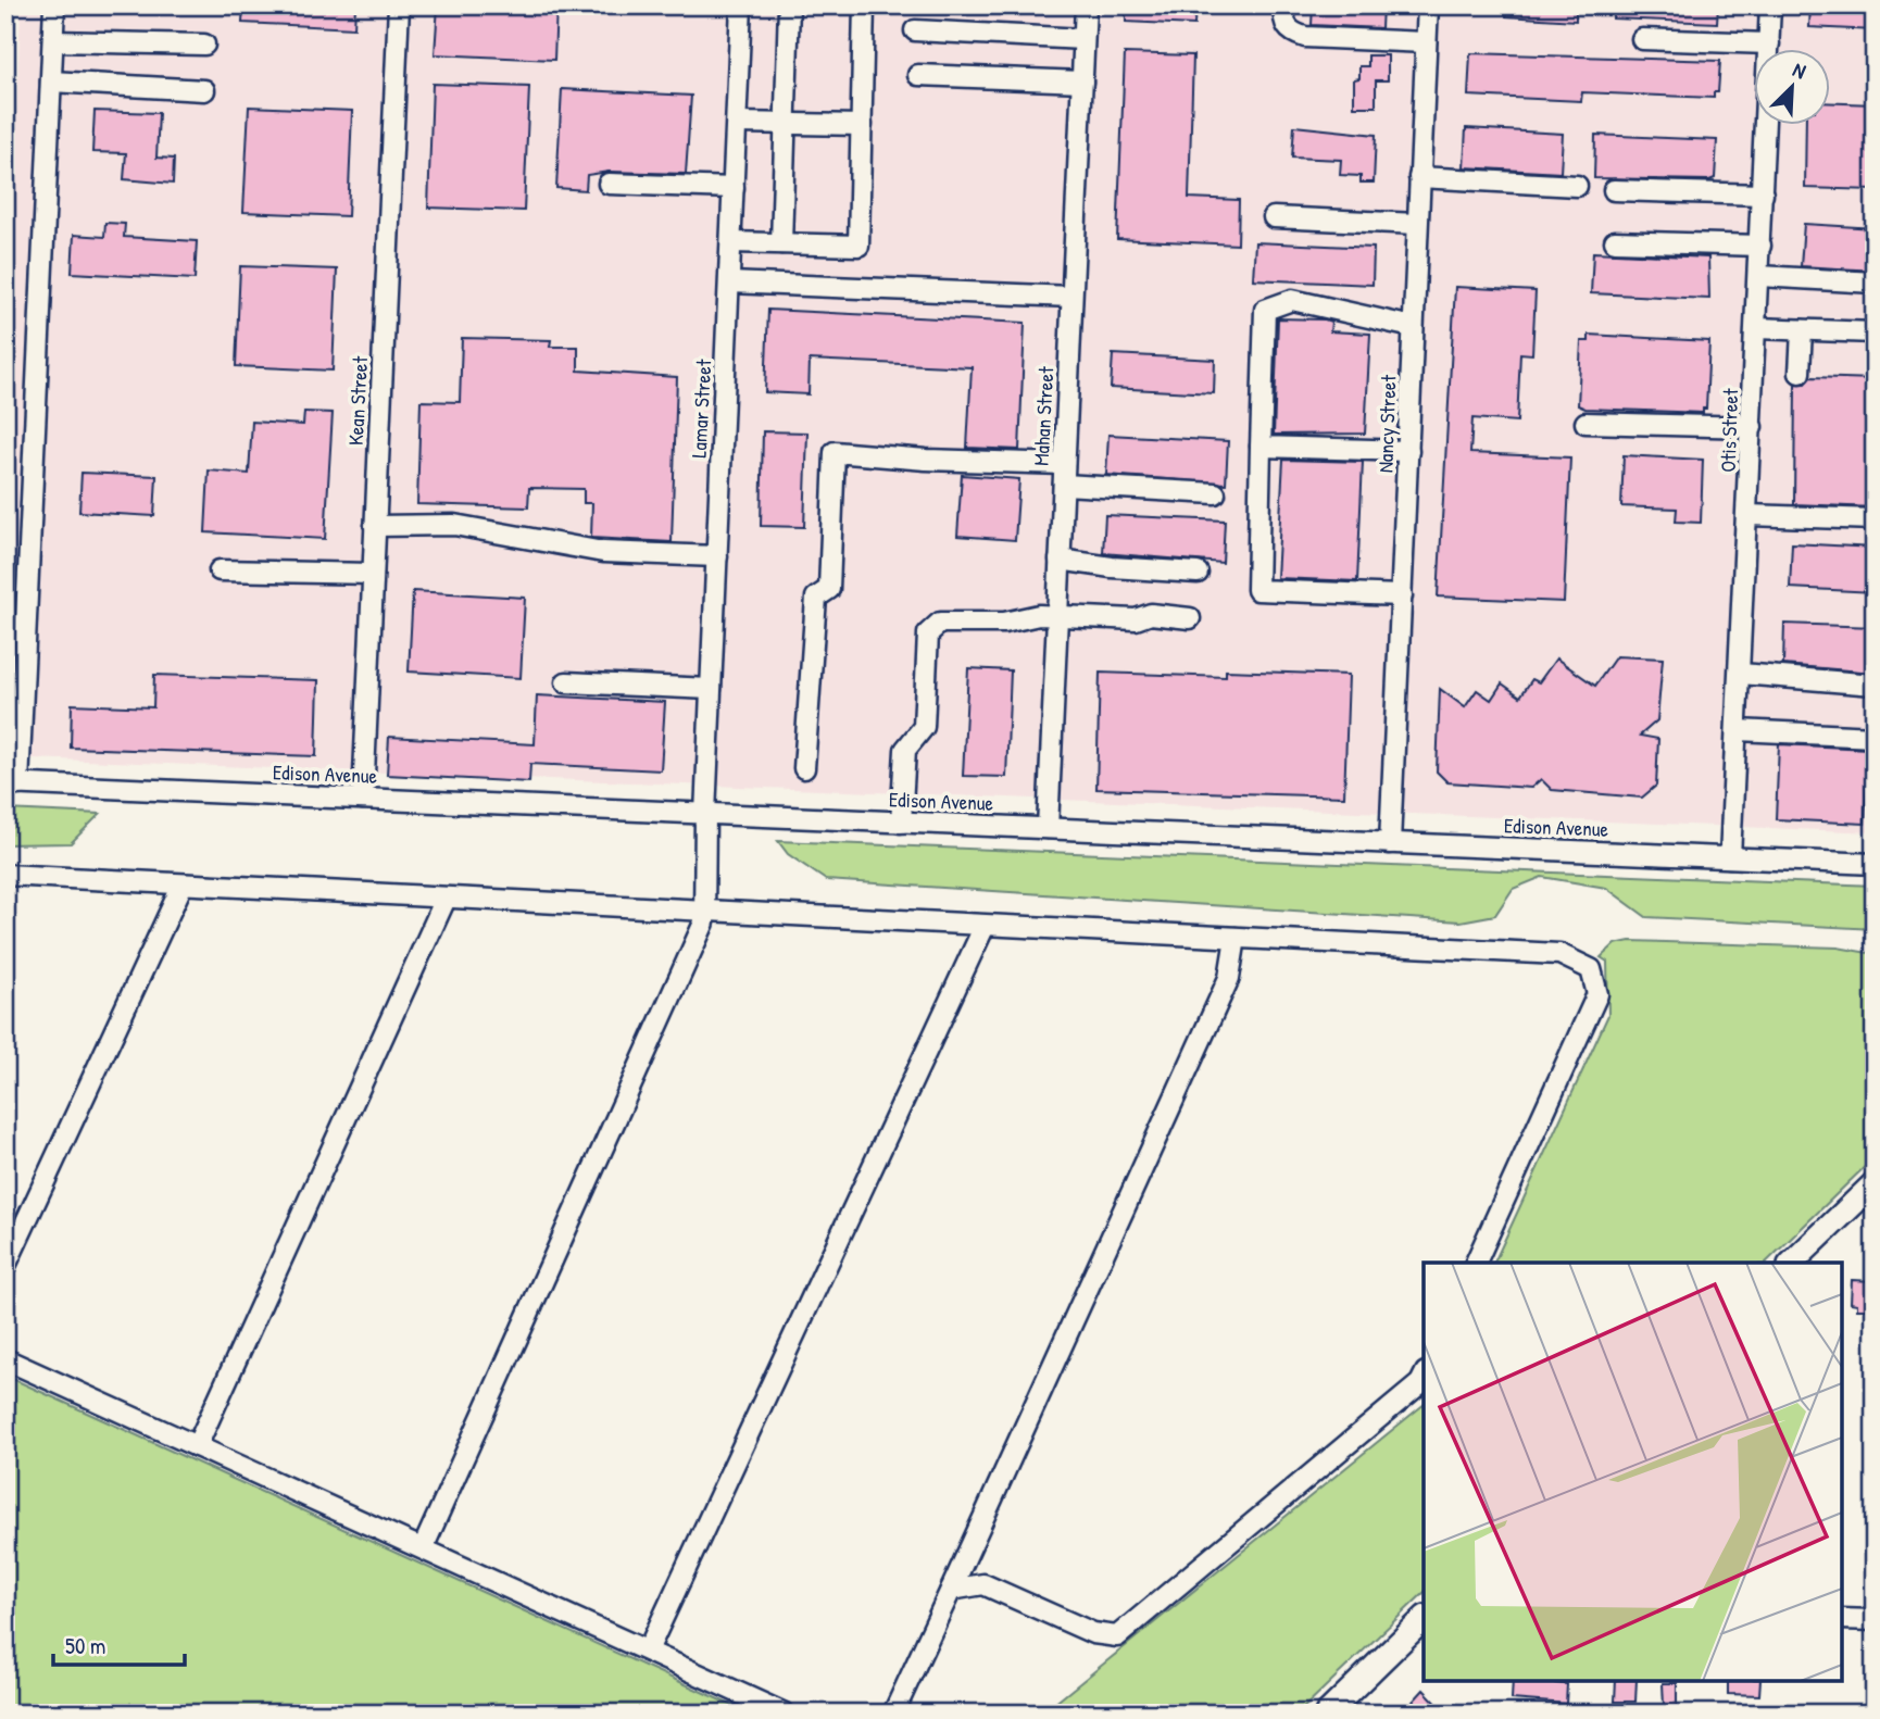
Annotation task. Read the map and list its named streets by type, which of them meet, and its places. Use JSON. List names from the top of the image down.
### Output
{
  "streets": {
    "street": [
      "Kean Street",
      "Lamar Street",
      "Mahan Street",
      "Nancy Street",
      "Otis Street",
      "Edison Avenue"
    ]
  },
  "crossings": [
    ["Kean Street", "Edison Avenue"],
    ["Lamar Street", "Edison Avenue"],
    ["Mahan Street", "Edison Avenue"],
    ["Nancy Street", "Edison Avenue"],
    ["Otis Street", "Edison Avenue"]
  ],
  "scale_bar": "50 m",
  "north": "top right"
}
